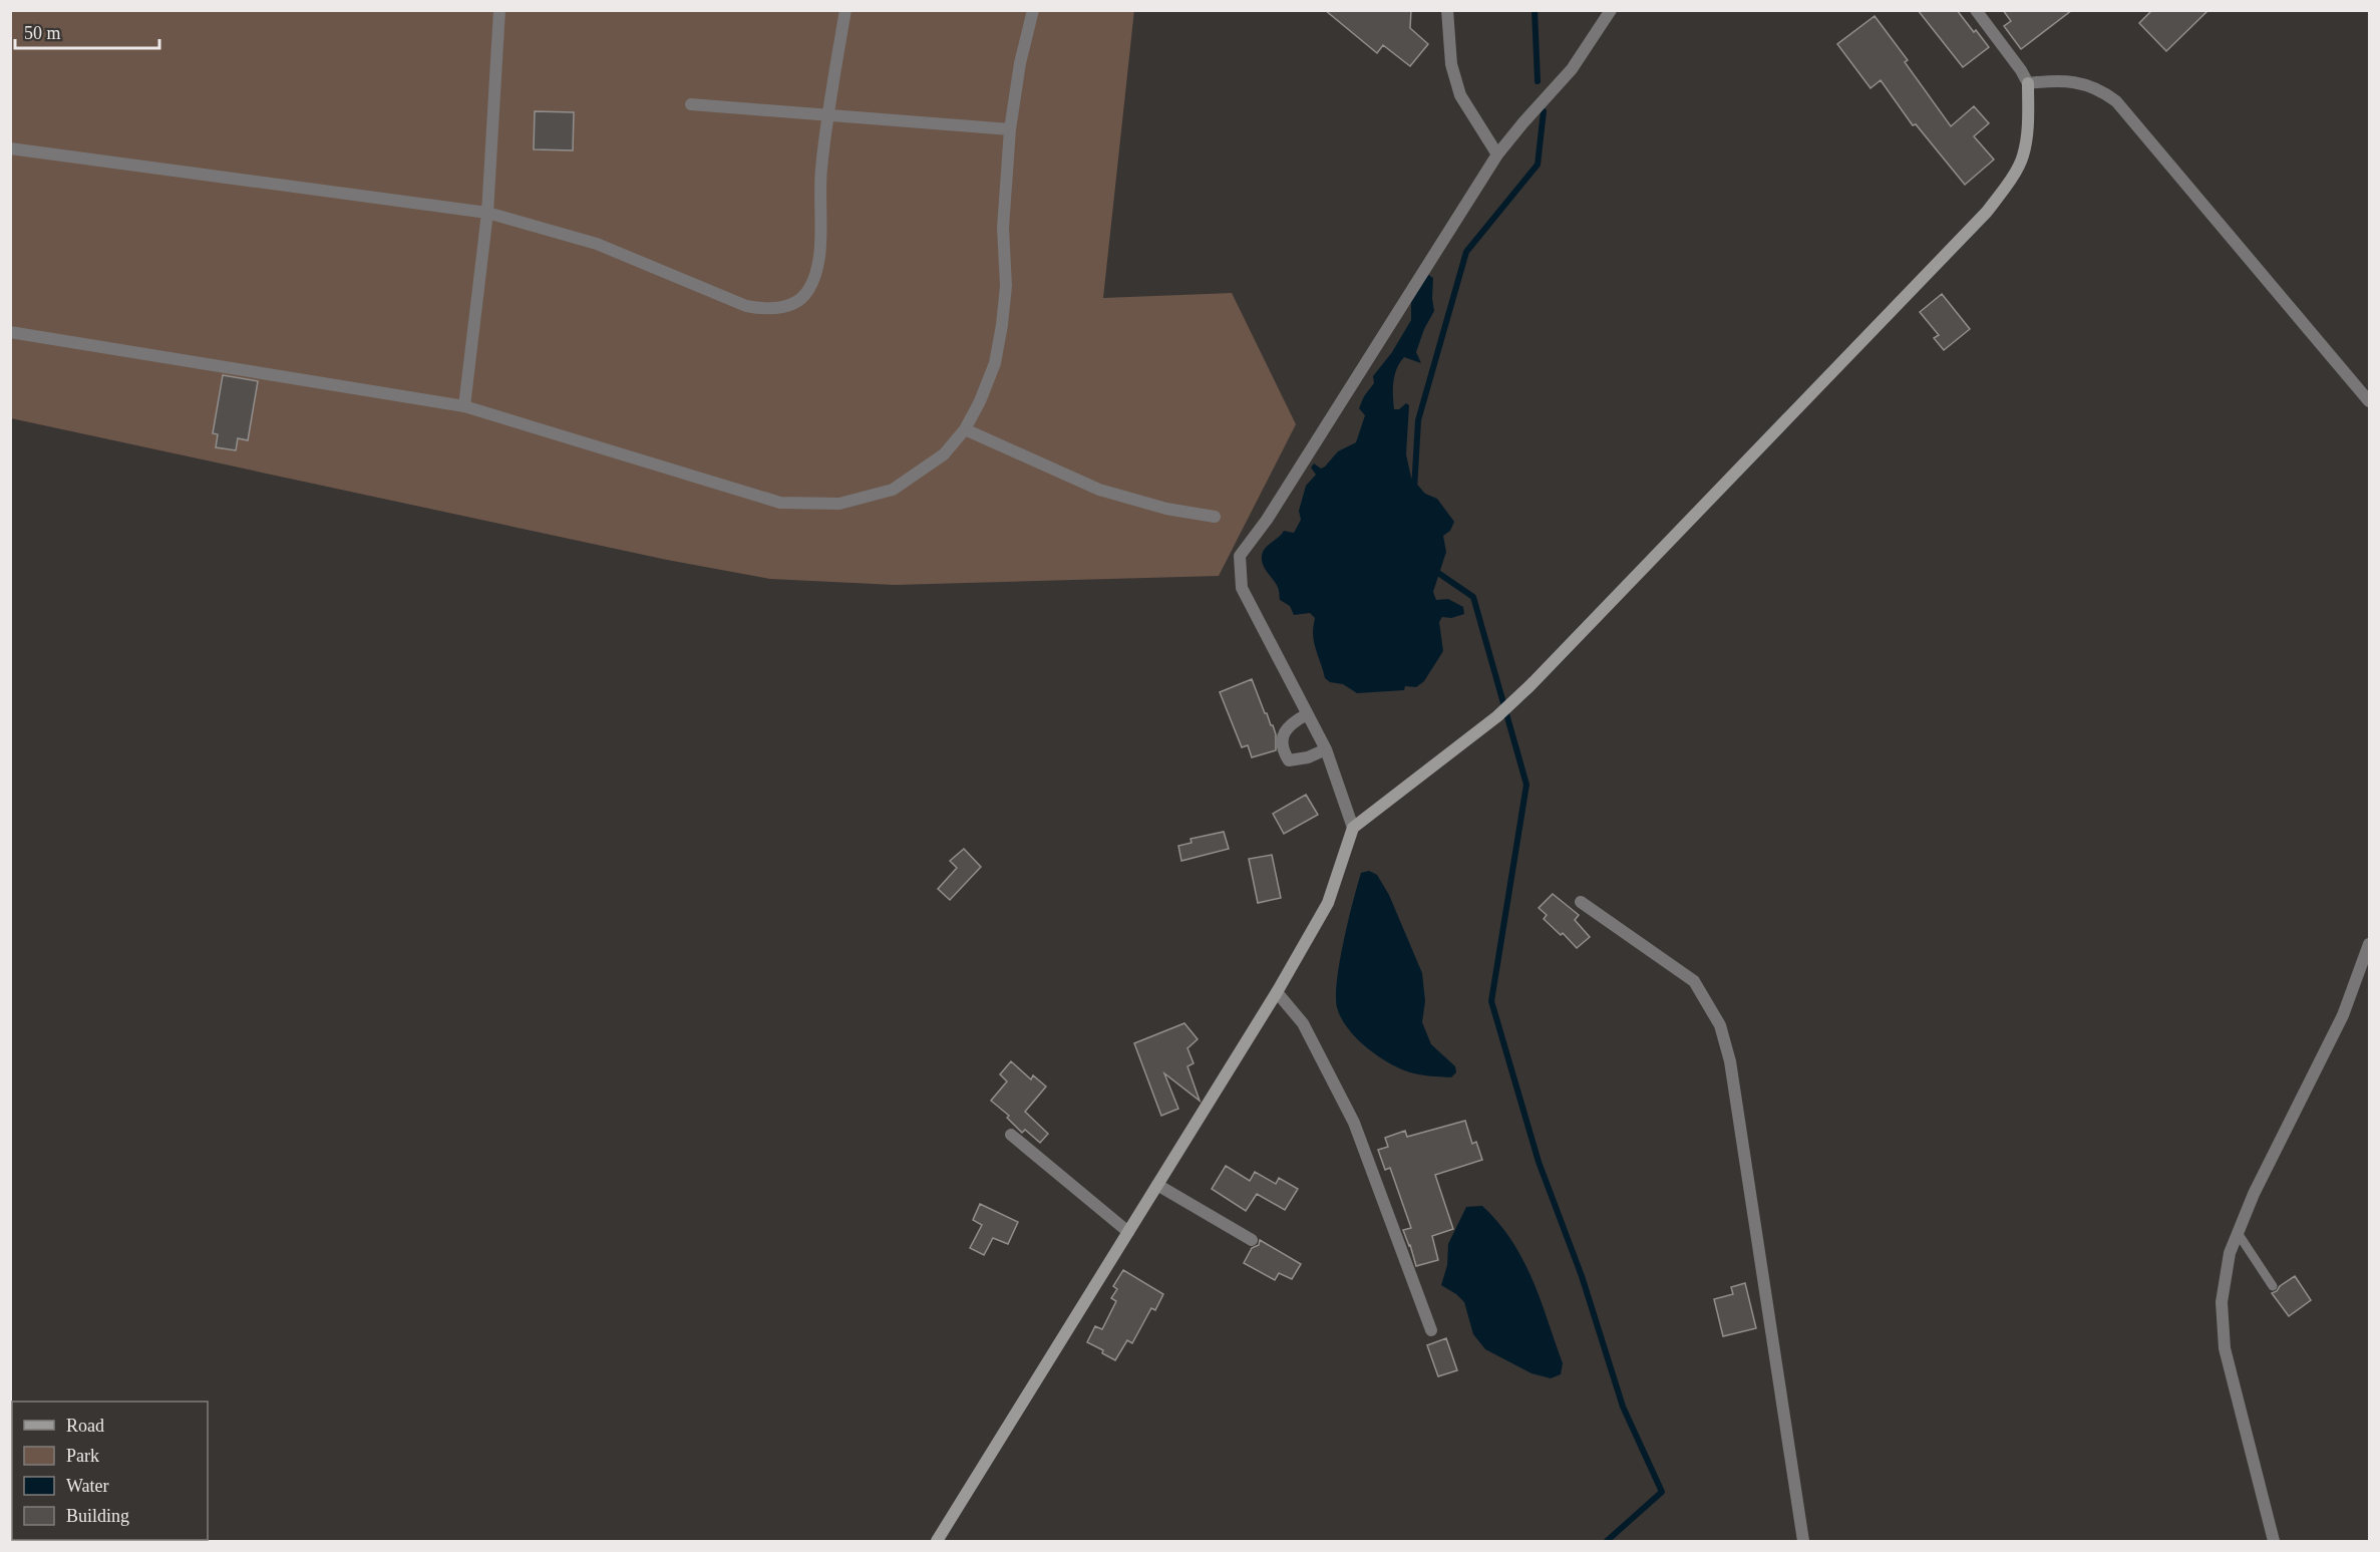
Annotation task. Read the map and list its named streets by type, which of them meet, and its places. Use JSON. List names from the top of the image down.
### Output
{
  "legend": [
    "Road",
    "Park",
    "Water",
    "Building"
  ],
  "scale_bar": "50 m"
}
